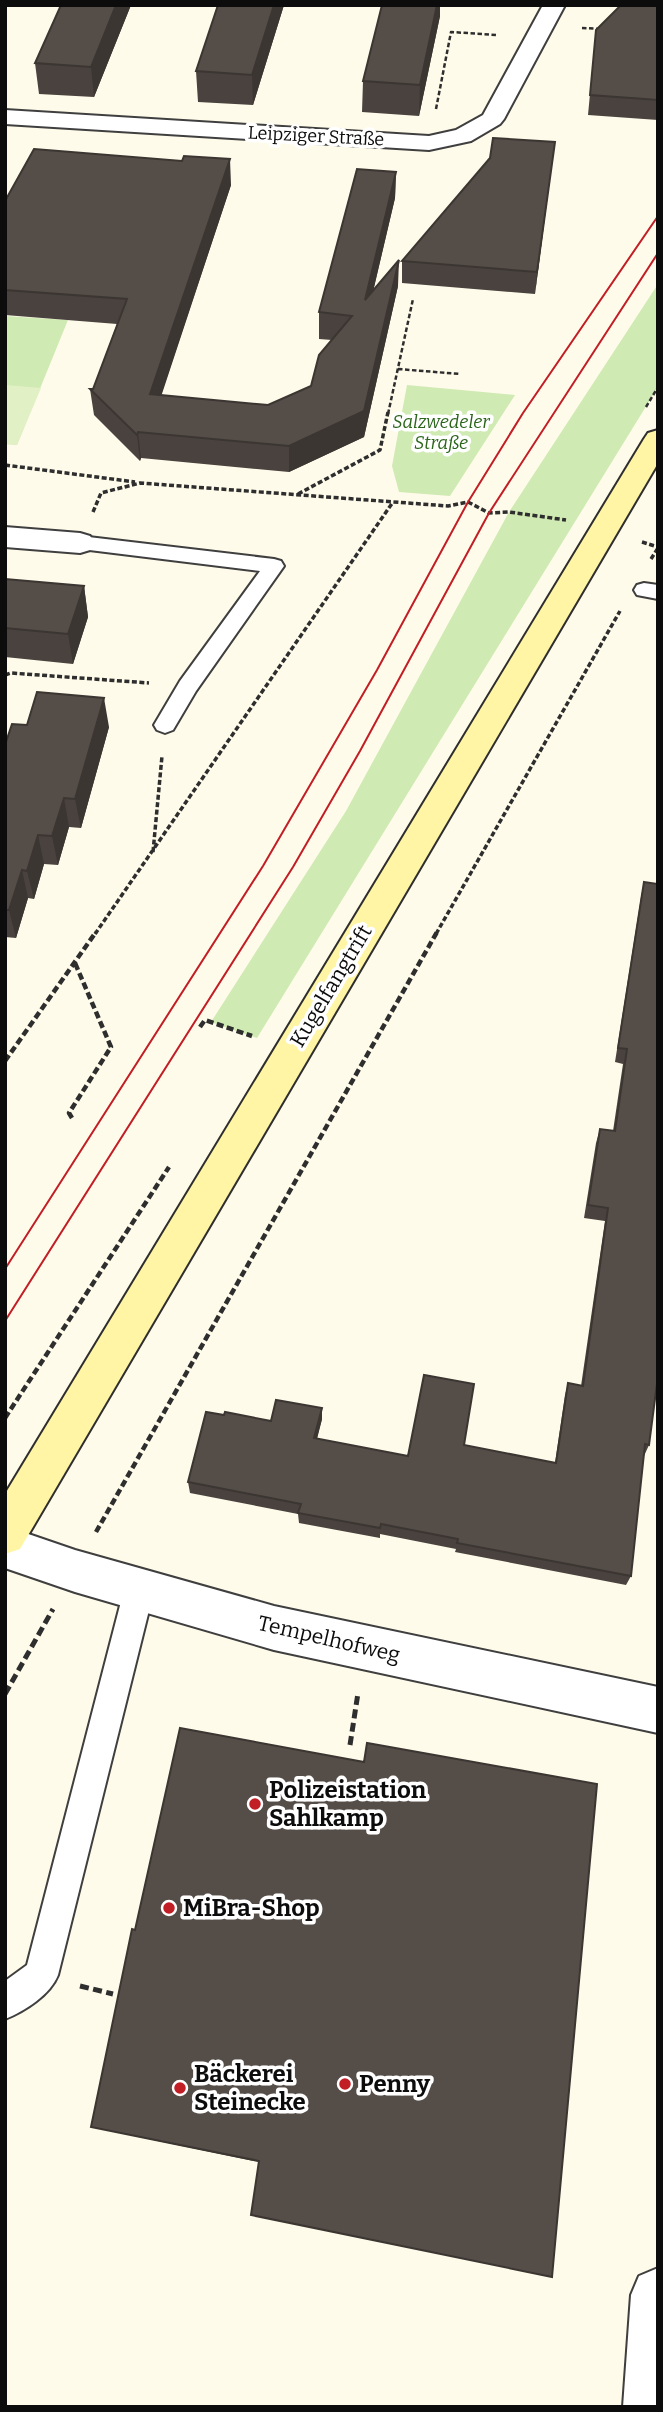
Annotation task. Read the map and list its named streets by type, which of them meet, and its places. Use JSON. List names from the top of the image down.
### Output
{
  "streets": {
    "street": ["Leipziger Straße", "Kugelfangtrift", "Tempelhofweg"]
  },
  "parks": ["Salzwedeler Straße"],
  "places": [
    "Polizeistation Sahlkamp",
    "MiBra-Shop",
    "Penny",
    "Bäckerei Steinecke"
  ]
}
